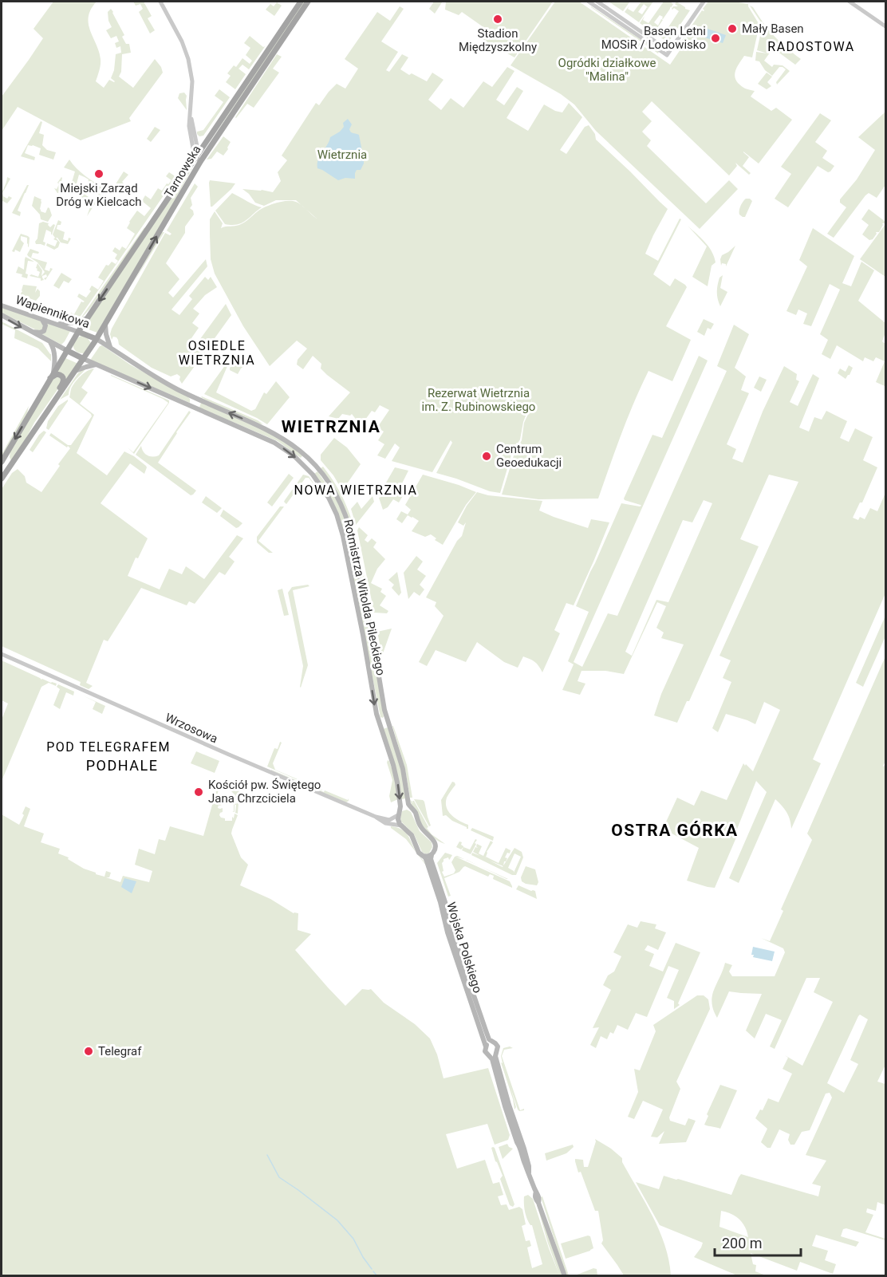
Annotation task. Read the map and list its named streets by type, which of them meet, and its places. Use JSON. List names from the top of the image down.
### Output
{
  "streets": {
    "main road": [
      "Tarnowska",
      "Wapiennikowa",
      "Rotmistrza Witolda Pileckiego",
      "Wojska Polskiego"
    ],
    "street": ["Wrzosowa"]
  },
  "crossings": [
    ["Tarnowska", "Wapiennikowa"],
    ["Tarnowska", "Rotmistrza Witolda Pileckiego"],
    ["Wapiennikowa", "Rotmistrza Witolda Pileckiego"],
    ["Wrzosowa", "Wojska Polskiego"]
  ],
  "districts": [
    "RADOSTOWA",
    "OSIEDLE WIETRZNIA",
    "WIETRZNIA",
    "NOWA WIETRZNIA",
    "POD TELEGRAFEM",
    "PODHALE",
    "OSTRA GÓRKA"
  ],
  "parks": ["Ogródki działkowe \"Malina\"", "Wietrznia", "Rezerwat Wietrznia im. Z. Rubinowskiego"],
  "places": [
    "Stadion Międzyszkolny",
    "Mały Basen",
    "Basen Letni MOSiR / Lodowisko",
    "Miejski Zarząd Dróg w Kielcach",
    "Centrum Geoedukacji",
    "Kościół pw. Świętego Jana Chrzciciela",
    "Telegraf"
  ],
  "scale_bar": "200 m"
}
